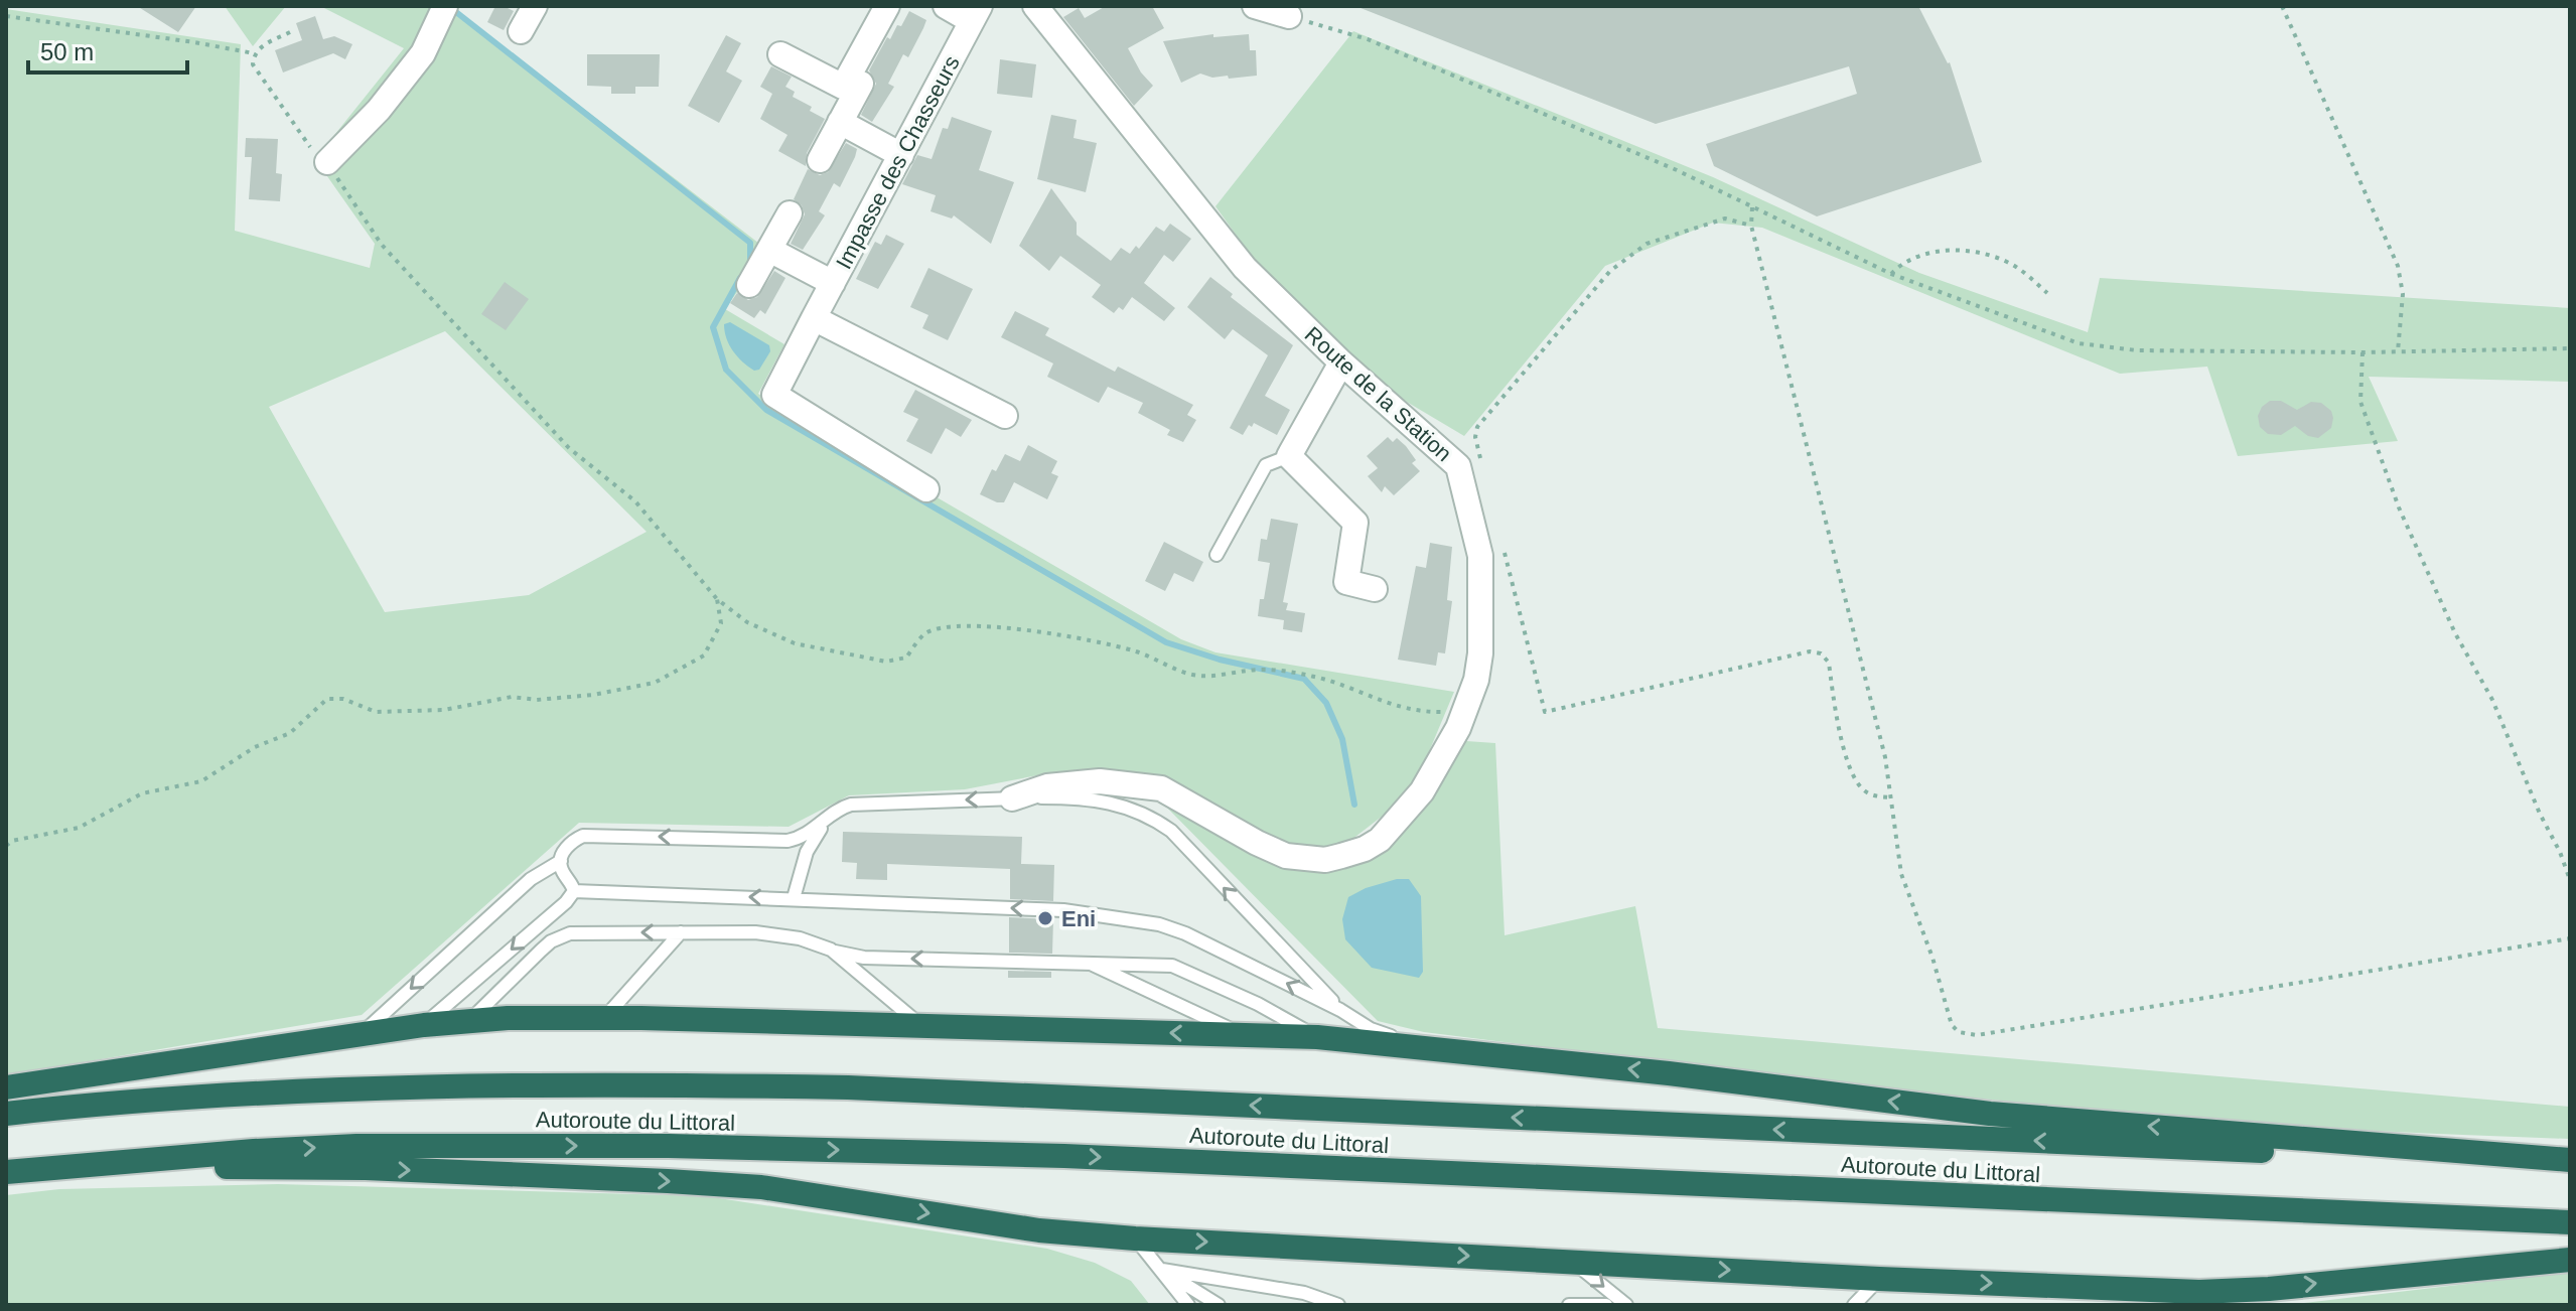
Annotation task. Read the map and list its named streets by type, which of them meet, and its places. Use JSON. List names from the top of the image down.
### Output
{
  "streets": {
    "highway": ["Autoroute du Littoral"],
    "street": ["Impasse des Chasseurs", "Route de la Station"]
  },
  "places": ["Eni"],
  "scale_bar": "50 m"
}
